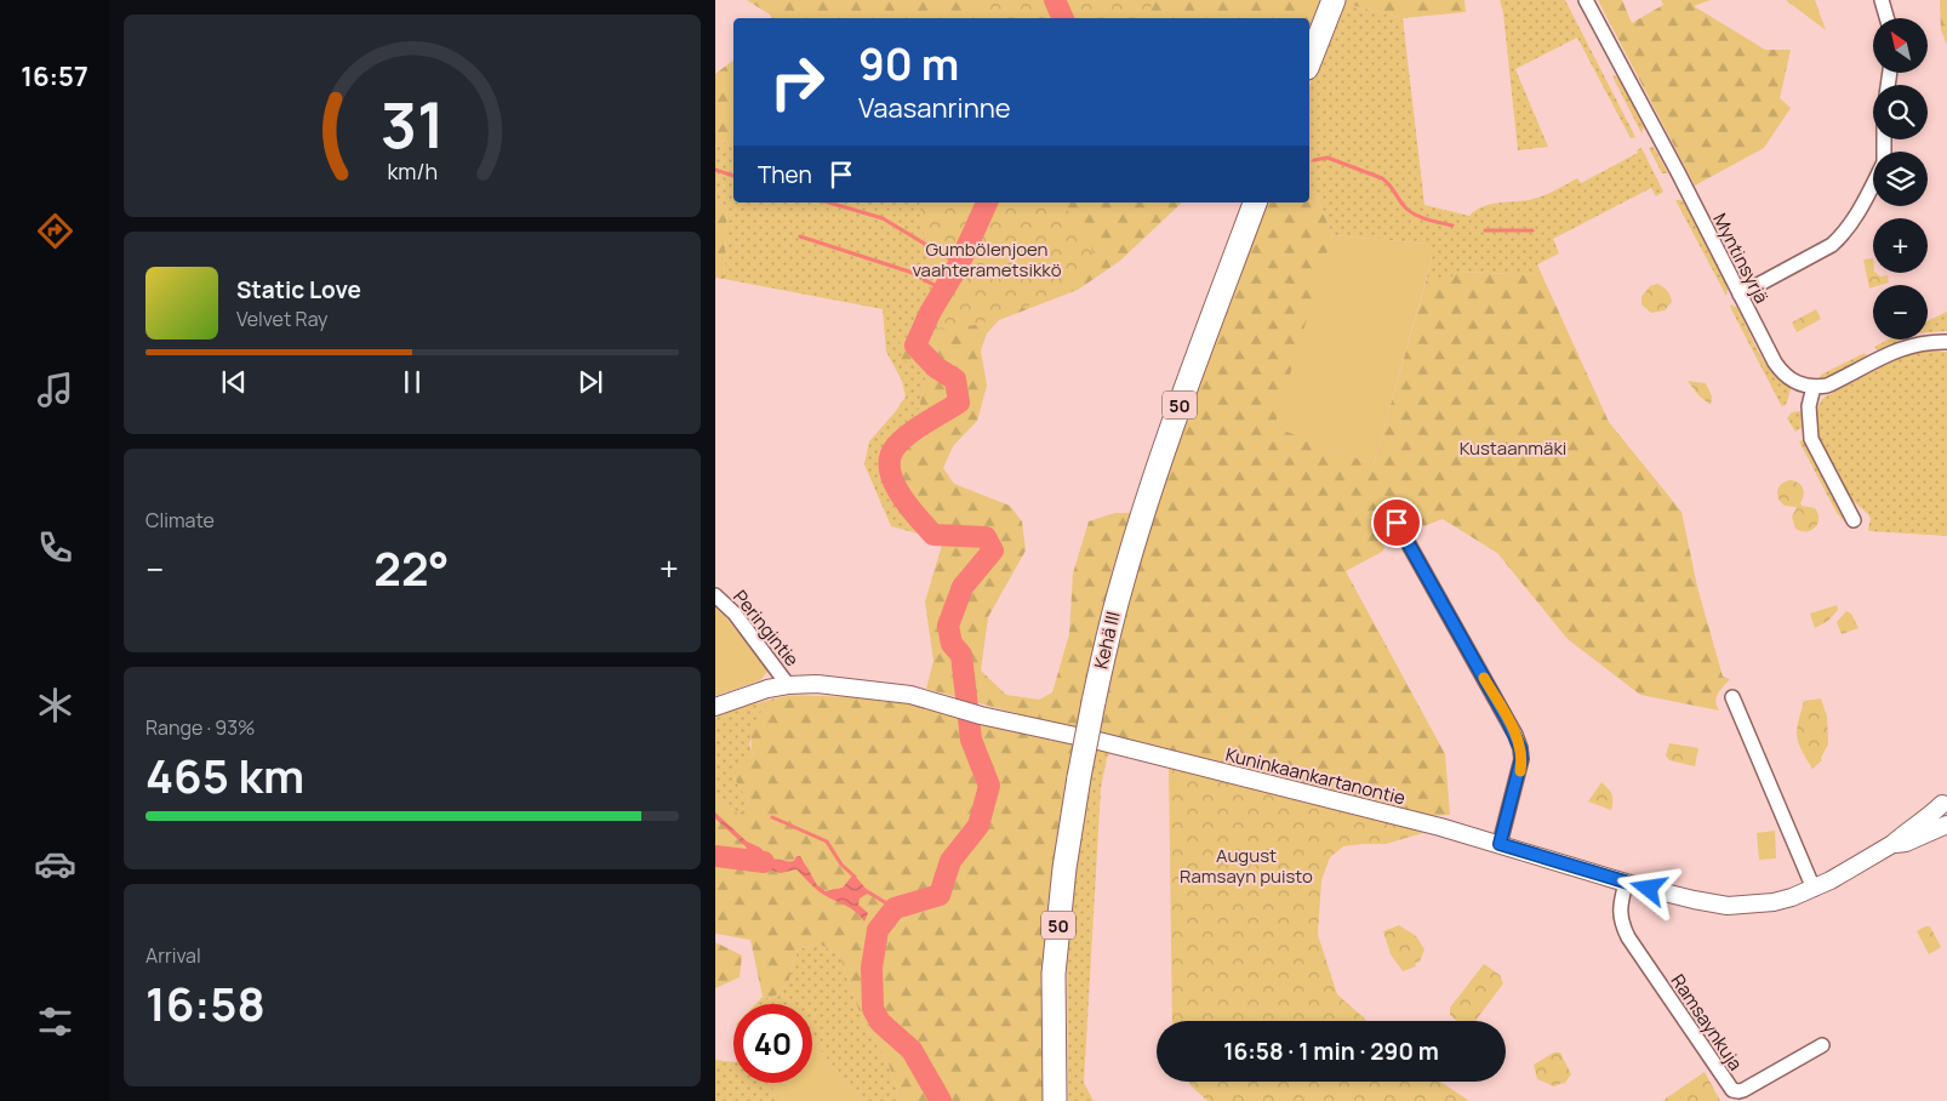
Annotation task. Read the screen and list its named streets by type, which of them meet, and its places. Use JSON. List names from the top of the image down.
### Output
{
  "streets": {
    "highway": ["50", "Kehä III"],
    "street": [
      "Myntinsyrjä",
      "Peringintie",
      "Kuninkaankartanontie",
      "Ramsaynkuja"
    ]
  },
  "crossings": [
    ["Peringintie", "Kuninkaankartanontie"],
    ["Kuninkaankartanontie", "Ramsaynkuja"]
  ],
  "parks": ["Gumbölenjoen vaahterametsikkö", "Kustaanmäki", "August Ramsayn puisto"],
  "north": "top left",
  "page": {
    "tabs": "16:57",
    "map_buttons": ["+", "−"],
    "turn": ["90 m", "Vaasanrinne"],
    "then": "Then",
    "song": ["Static Love", "Velvet Ray"],
    "tile": [
      "Climate",
      ["Range · 93%", "465 km"],
      ["Arrival", "16:58"]
    ],
    "heat": ["−", "22°", "+"],
    "limit": "40",
    "trip": "16:58 · 1 min · 290 m",
    "gauge": ["31", "km/h"]
  }
}
